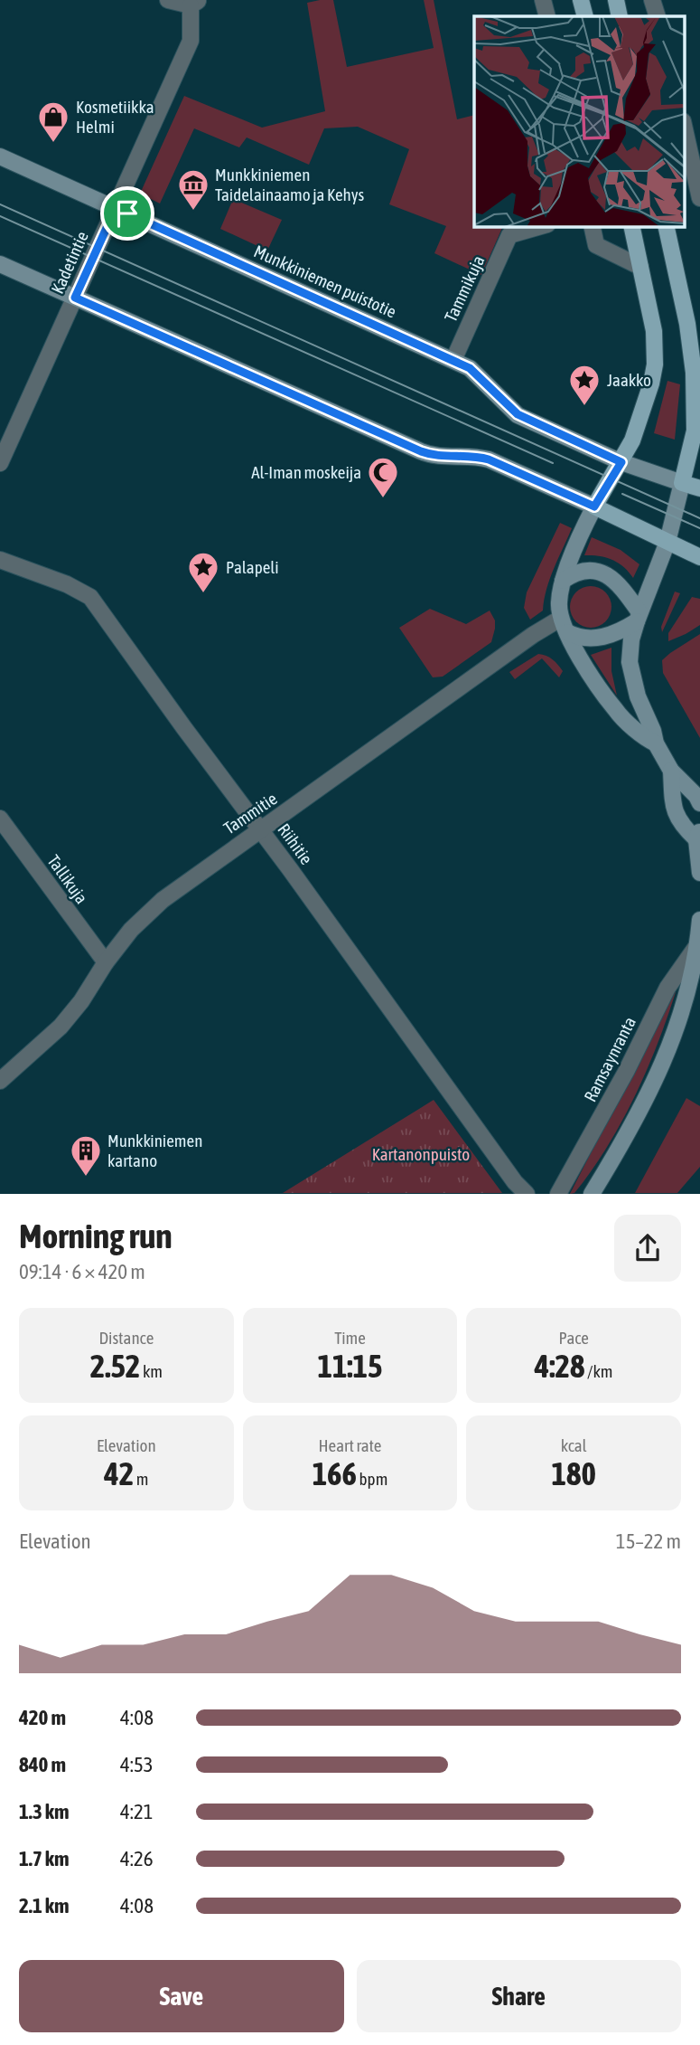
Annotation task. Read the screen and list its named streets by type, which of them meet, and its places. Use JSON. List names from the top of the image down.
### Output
{
  "streets": {
    "street": [
      "Kadetintie",
      "Munkkiniemen puistotie",
      "Tammikuja",
      "Tammitie",
      "Riihitie",
      "Tallikuja",
      "Ramsaynranta"
    ]
  },
  "crossings": [
    ["Kadetintie", "Munkkiniemen puistotie"],
    ["Munkkiniemen puistotie", "Tammikuja"],
    ["Tammitie", "Riihitie"],
    ["Tammitie", "Tallikuja"]
  ],
  "parks": ["Kartanonpuisto"],
  "places": {
    "shop": ["Kosmetiikka Helmi"],
    "museum": ["Munkkiniemen Taidelainaamo ja Kehys"],
    "place": ["Jaakko", "Palapeli"],
    "mosque": ["Al-Iman moskeija"],
    "building": ["Munkkiniemen kartano"]
  },
  "page": {
    "heading": ["Morning run", "09:14 · 6 × 420 m"],
    "stats": [
      ["Distance", "2.52 km"],
      ["Time", "11:15"],
      ["Pace", "4:28 /km"],
      ["Elevation", "42 m"],
      ["Heart rate", "166 bpm"],
      ["kcal", "180"]
    ],
    "chart": ["Elevation", "15–22 m"],
    "list": [
      {
        "name": "420 m",
        "note": "4:08"
      },
      {
        "name": "840 m",
        "note": "4:53"
      },
      {
        "name": "1.3 km",
        "note": "4:21"
      },
      {
        "name": "1.7 km",
        "note": "4:26"
      },
      {
        "name": "2.1 km",
        "note": "4:08"
      }
    ],
    "buttons": ["Save", "Share"]
  }
}
